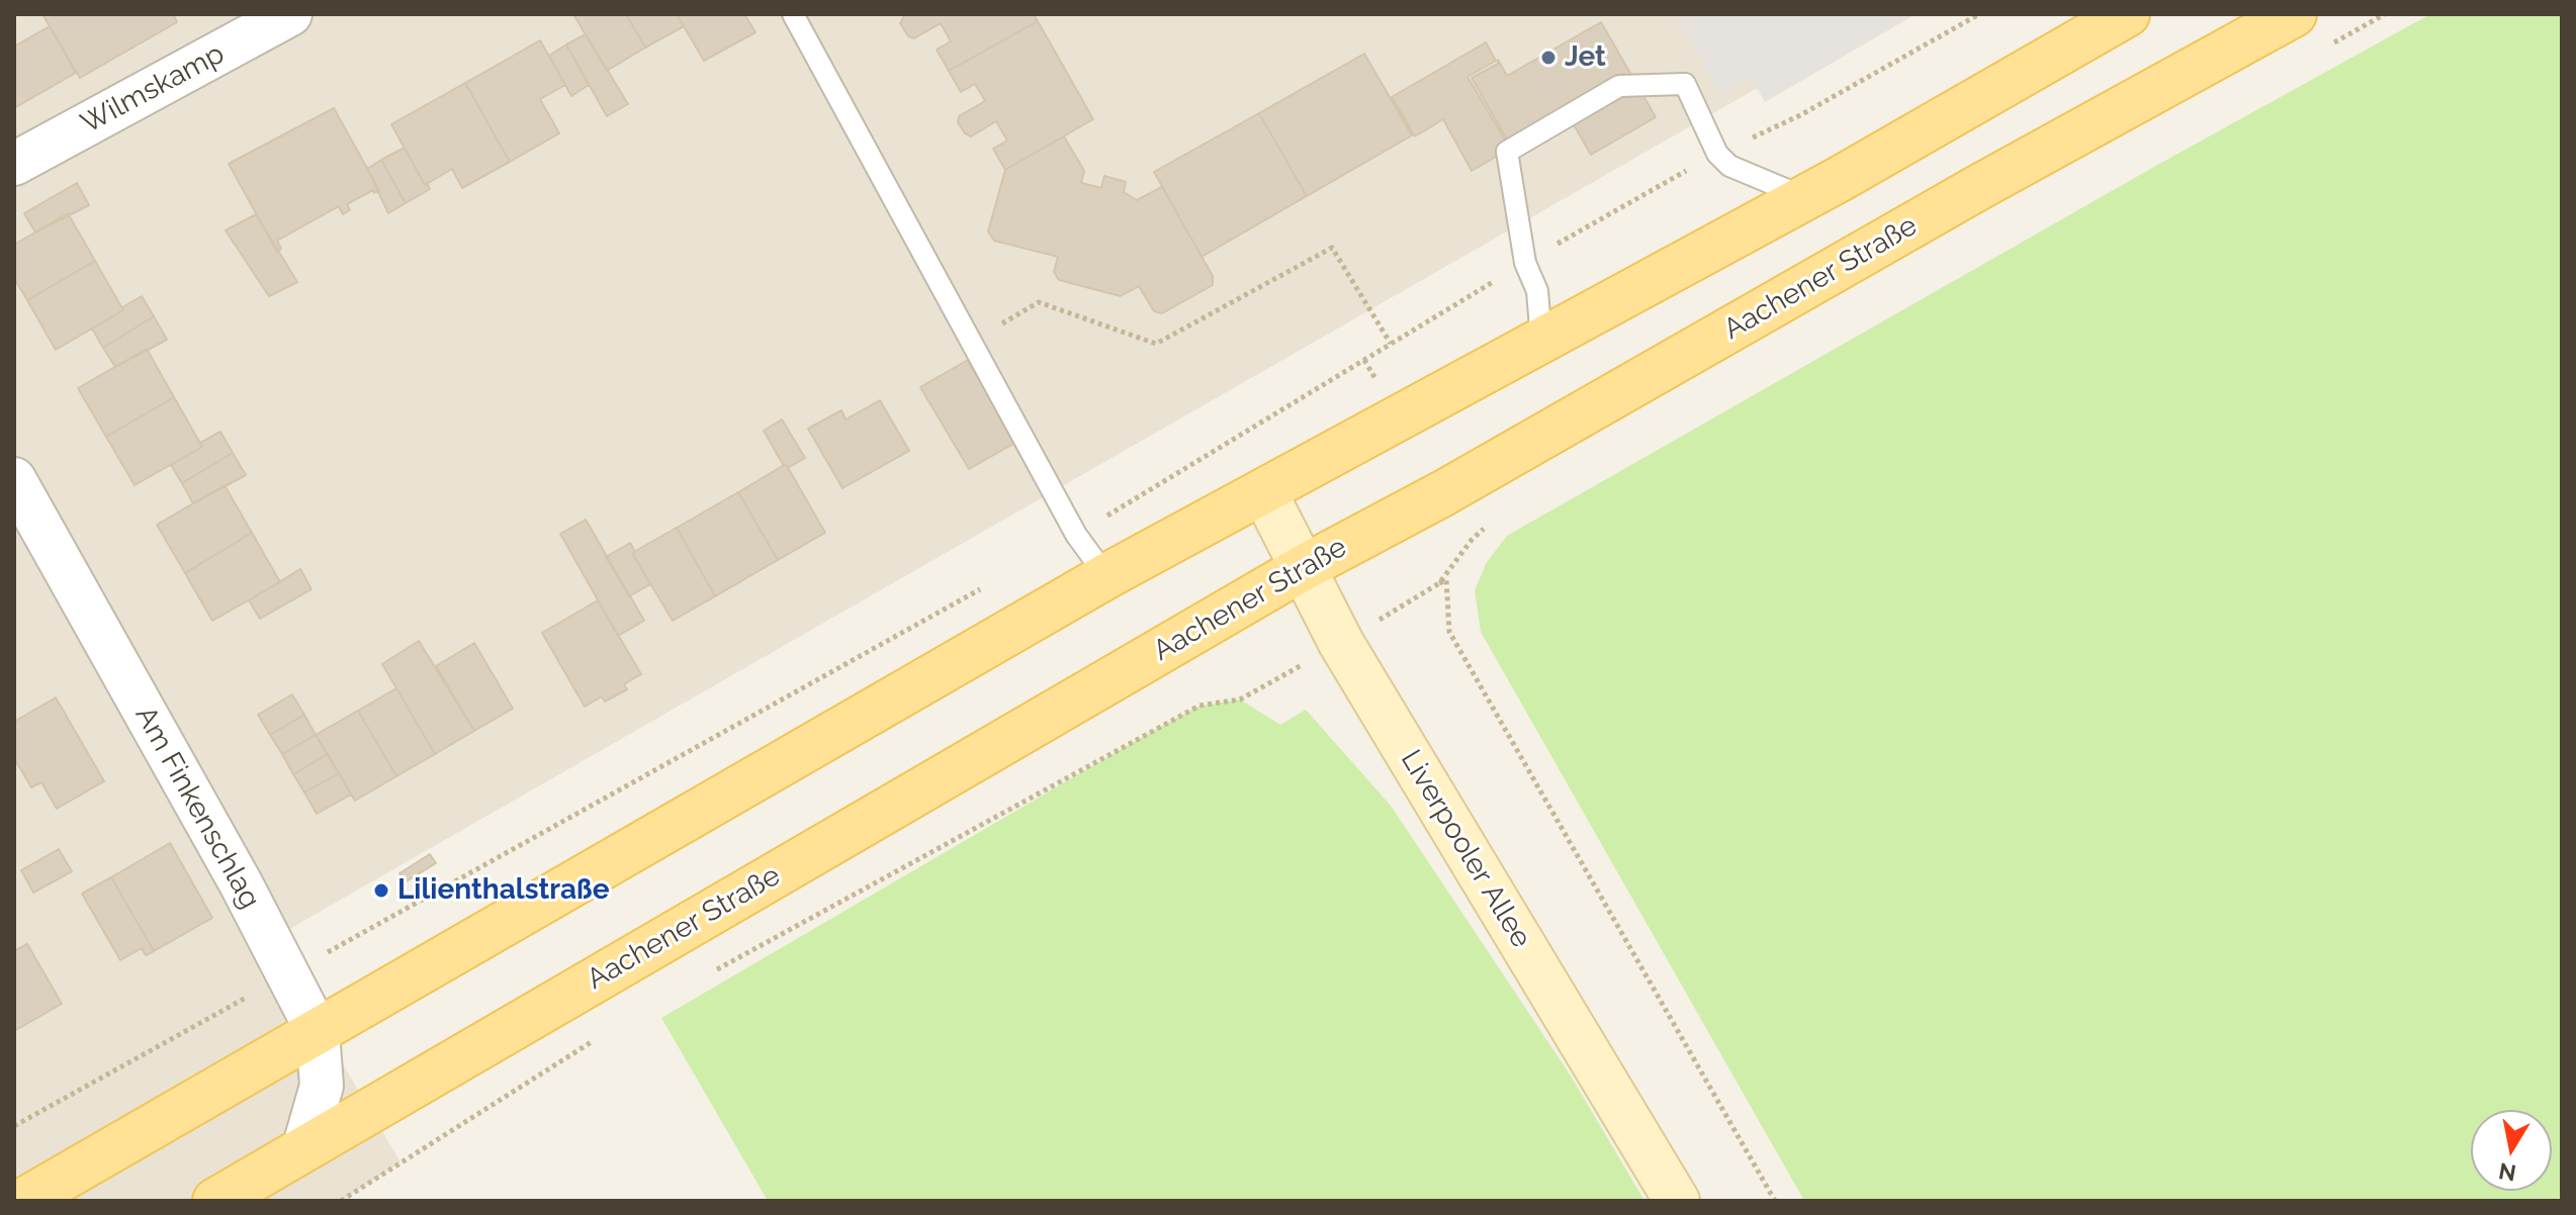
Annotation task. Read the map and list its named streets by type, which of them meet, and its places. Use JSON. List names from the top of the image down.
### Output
{
  "streets": {
    "main road": ["Aachener Straße"],
    "street": ["Wilmskamp", "Am Finkenschlag", "Liverpooler Allee"]
  },
  "crossings": [
    ["Aachener Straße", "Am Finkenschlag"],
    ["Aachener Straße", "Liverpooler Allee"]
  ],
  "places": ["Jet", "Lilienthalstraße"],
  "north": "bottom"
}
